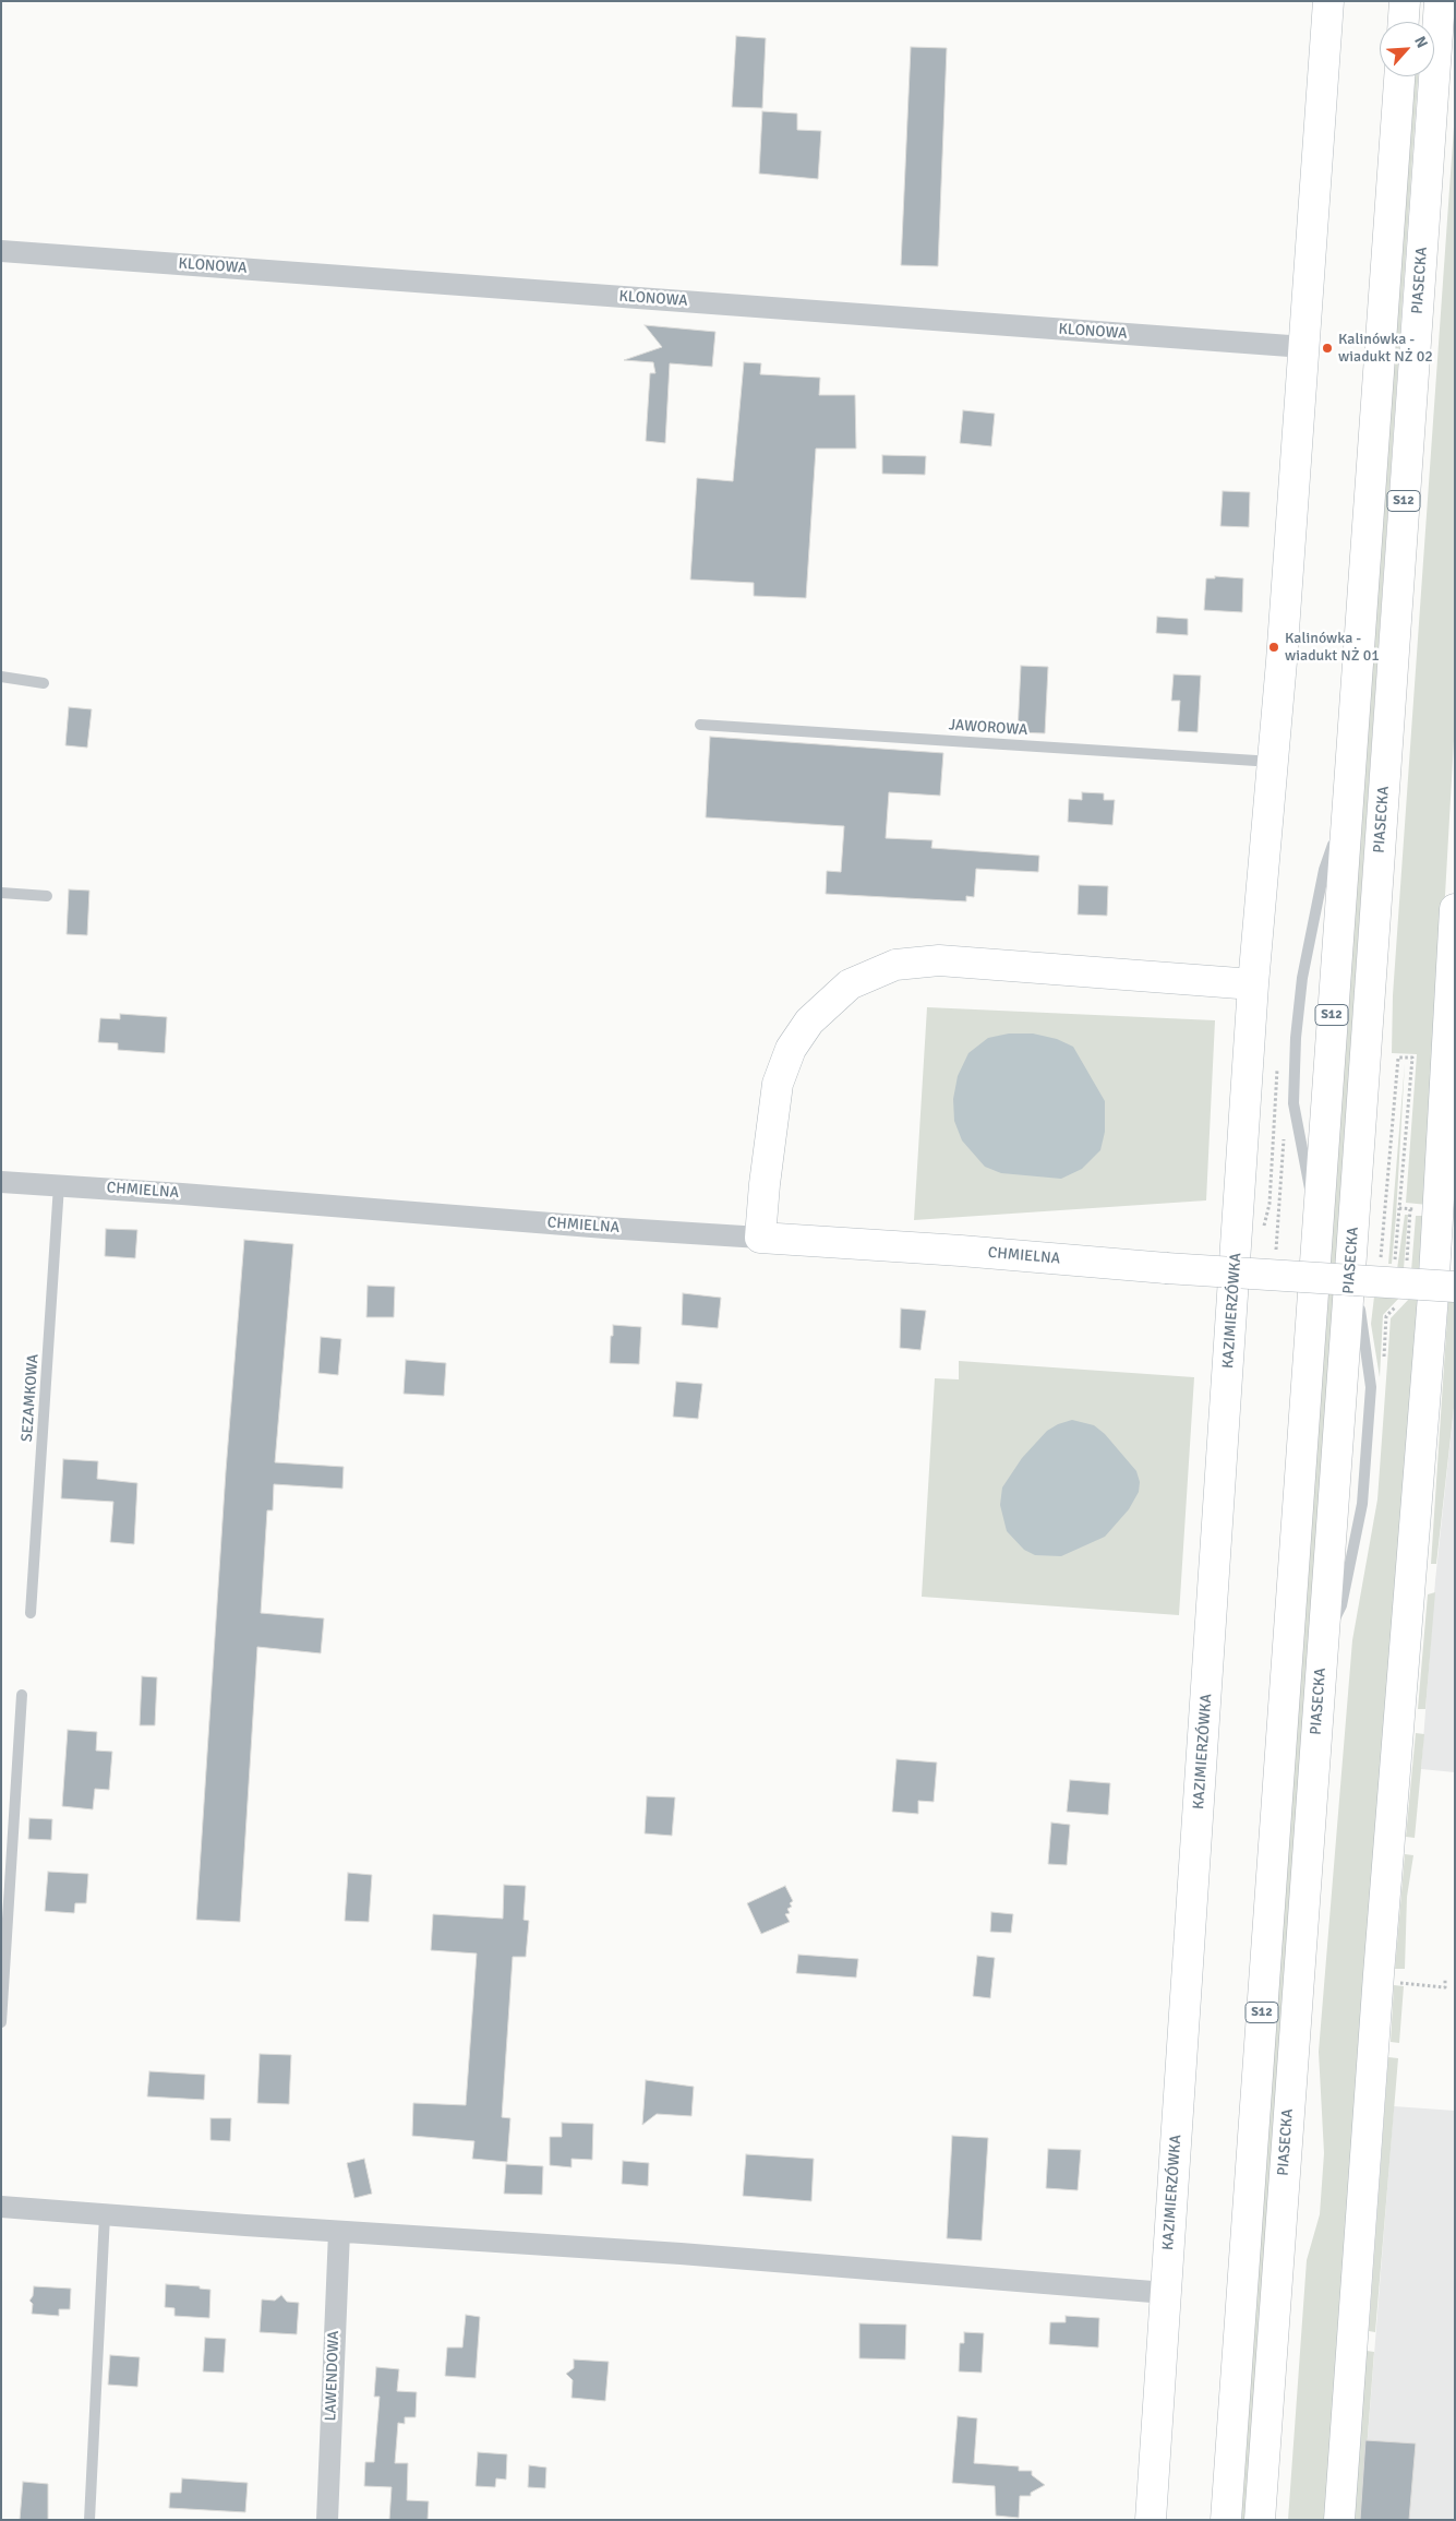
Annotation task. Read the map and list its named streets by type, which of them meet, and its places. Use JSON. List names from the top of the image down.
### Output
{
  "streets": {
    "main road": [
      "PIASECKA",
      "S12",
      "CHMIELNA",
      "KAZIMIERZÓWKA"
    ],
    "street": ["KLONOWA", "LAWENDOWA"],
    "lane": ["JAWOROWA", "SEZAMKOWA"]
  },
  "crossings": [
    ["KLONOWA", "KAZIMIERZÓWKA"],
    ["JAWOROWA", "KAZIMIERZÓWKA"],
    ["CHMIELNA", "SEZAMKOWA"]
  ],
  "places": ["Kalinówka - wiadukt NŻ 02", "Kalinówka - wiadukt NŻ 01"],
  "north": "top right"
}
